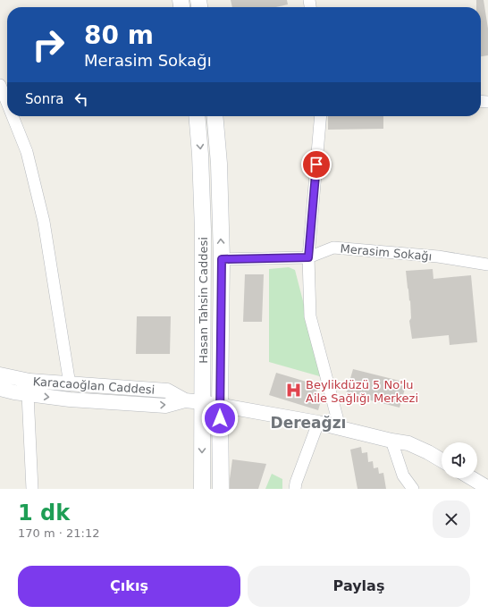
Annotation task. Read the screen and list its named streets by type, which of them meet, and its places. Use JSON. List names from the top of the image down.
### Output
{
  "streets": {
    "main road": ["Hasan Tahsin Caddesi"],
    "street": ["Merasim Sokağı", "Karacaoğlan Caddesi"]
  },
  "crossings": [
    ["Merasim Sokağı", "Hasan Tahsin Caddesi"],
    ["Hasan Tahsin Caddesi", "Karacaoğlan Caddesi"]
  ],
  "districts": ["Dereağzı"],
  "places": {
    "hospital": ["Beylikdüzü 5 No'lu Aile Sağlığı Merkezi"]
  },
  "page": {
    "turn": ["80 m", "Merasim Sokağı"],
    "then": "Sonra",
    "heading": ["1 dk", "170 m · 21:12"],
    "buttons": ["Çıkış", "Paylaş"]
  }
}
